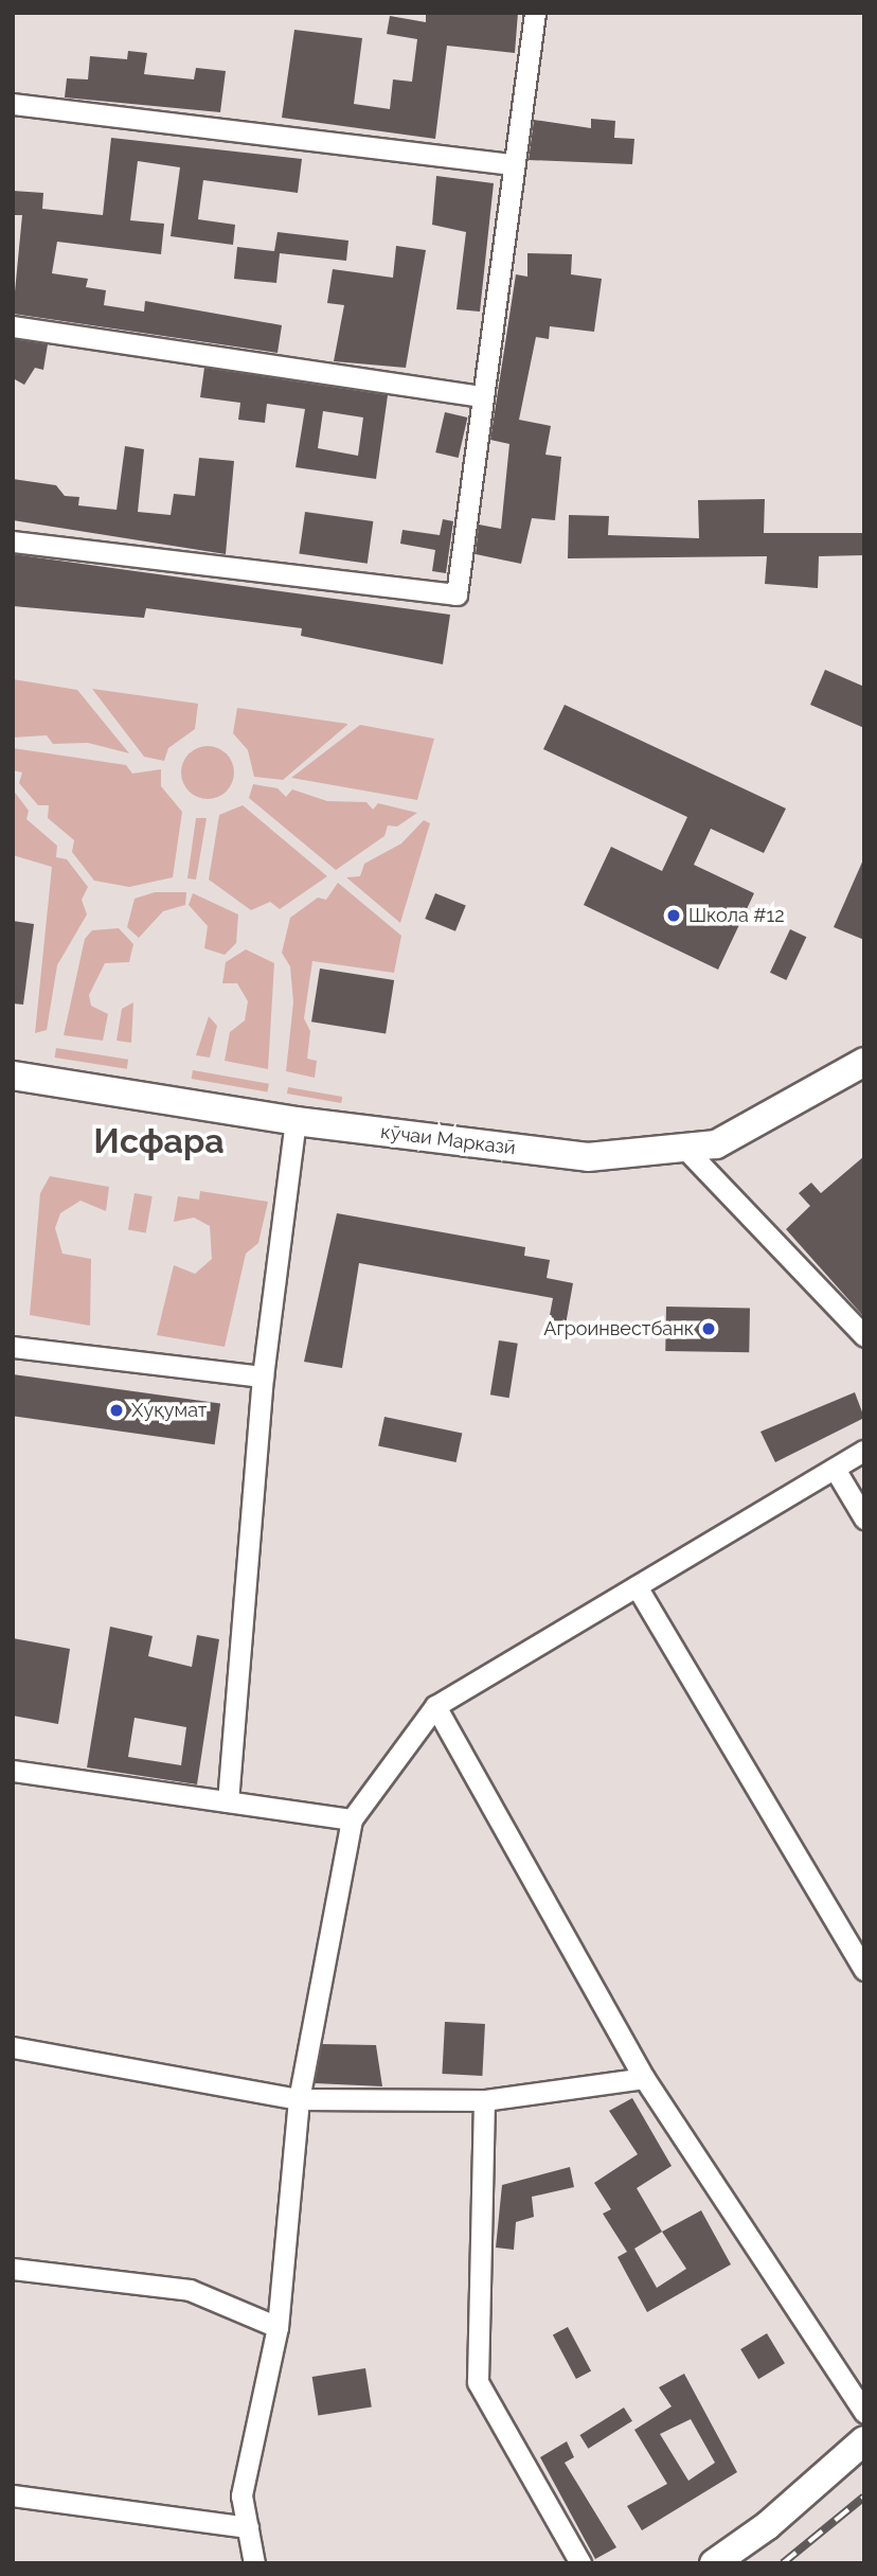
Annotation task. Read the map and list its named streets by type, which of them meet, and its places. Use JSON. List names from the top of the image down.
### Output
{
  "streets": {
    "main road": ["кӯчаи Марказӣ"]
  },
  "districts": ["Исфара"],
  "places": ["Школа #12", "Агроинвестбанк", "Хуқумат"]
}
